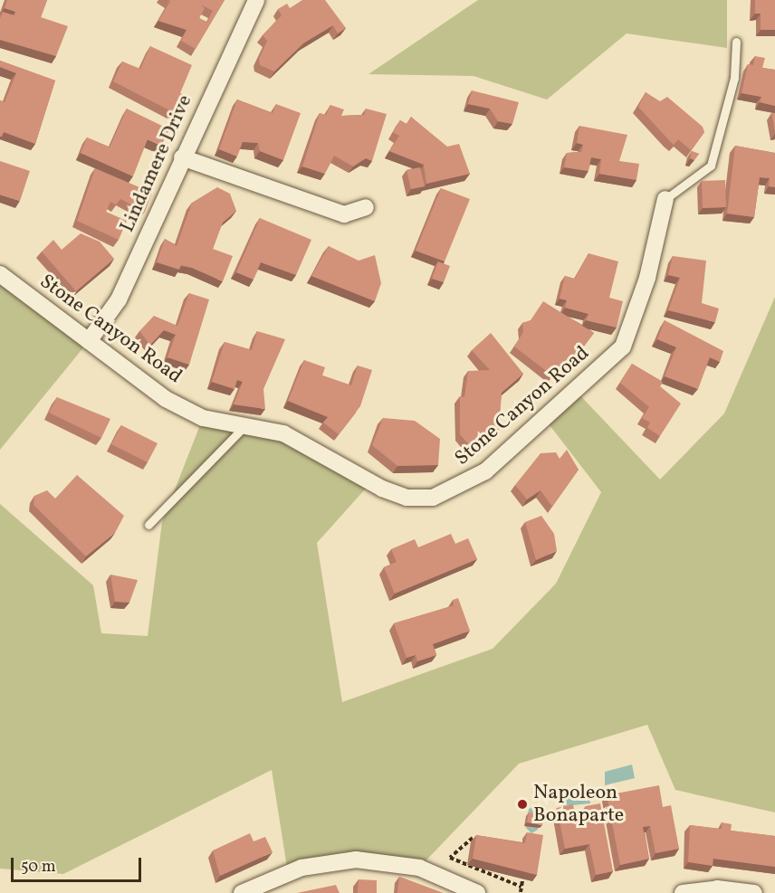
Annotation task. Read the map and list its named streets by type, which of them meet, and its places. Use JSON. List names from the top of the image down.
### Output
{
  "streets": {
    "street": ["Lindamere Drive", "Stone Canyon Road"]
  },
  "crossings": [
    ["Lindamere Drive", "Stone Canyon Road"]
  ],
  "places": ["Napoleon Bonaparte"],
  "scale_bar": "50 m"
}
